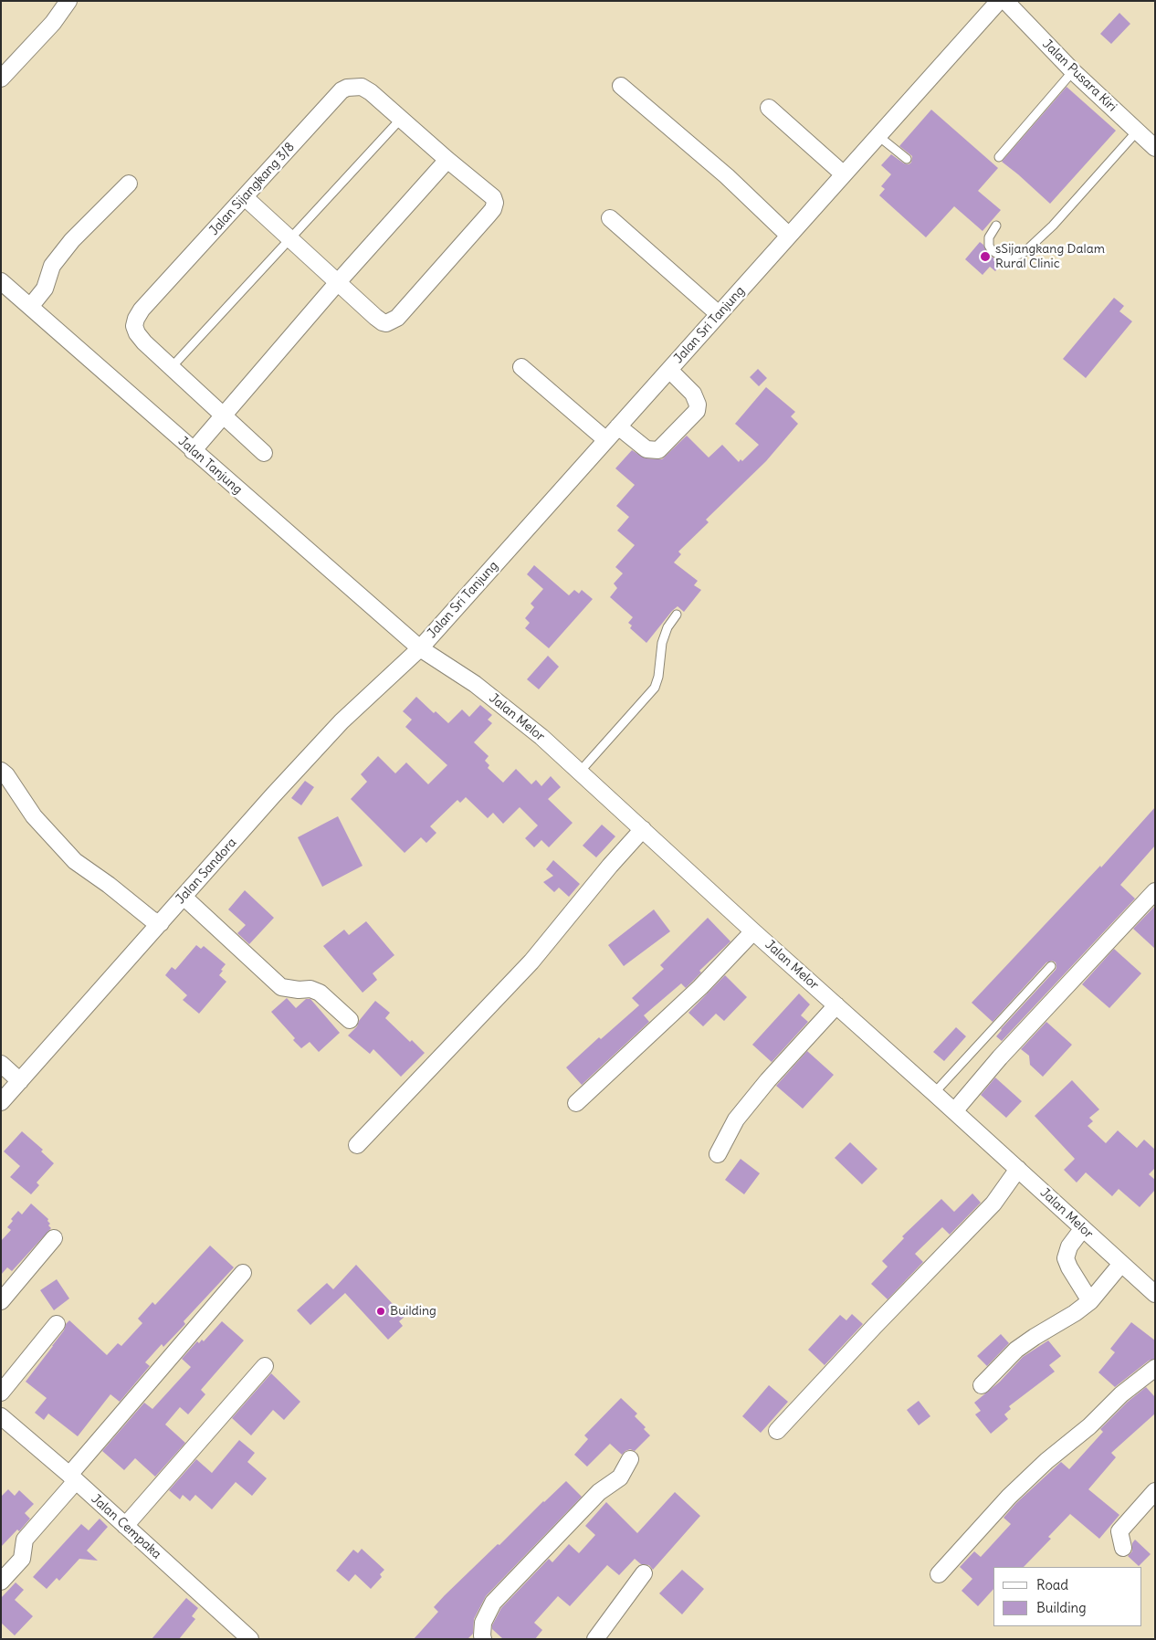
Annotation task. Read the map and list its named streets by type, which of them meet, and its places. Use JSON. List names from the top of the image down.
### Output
{
  "streets": {
    "street": [
      "Jalan Pusara Kiri",
      "Jalan Sijangkang 3/8",
      "Jalan Sri Tanjung",
      "Jalan Tanjung",
      "Jalan Melor",
      "Jalan Sandora",
      "Jalan Cempaka"
    ]
  },
  "crossings": [
    ["Jalan Sri Tanjung", "Jalan Tanjung"],
    ["Jalan Sri Tanjung", "Jalan Melor"],
    ["Jalan Sri Tanjung", "Jalan Sandora"],
    ["Jalan Tanjung", "Jalan Melor"],
    ["Jalan Tanjung", "Jalan Sandora"],
    ["Jalan Melor", "Jalan Sandora"]
  ],
  "places": ["sSijangkang Dalam Rural Clinic", "Building"],
  "legend": ["Road", "Building"]
}
